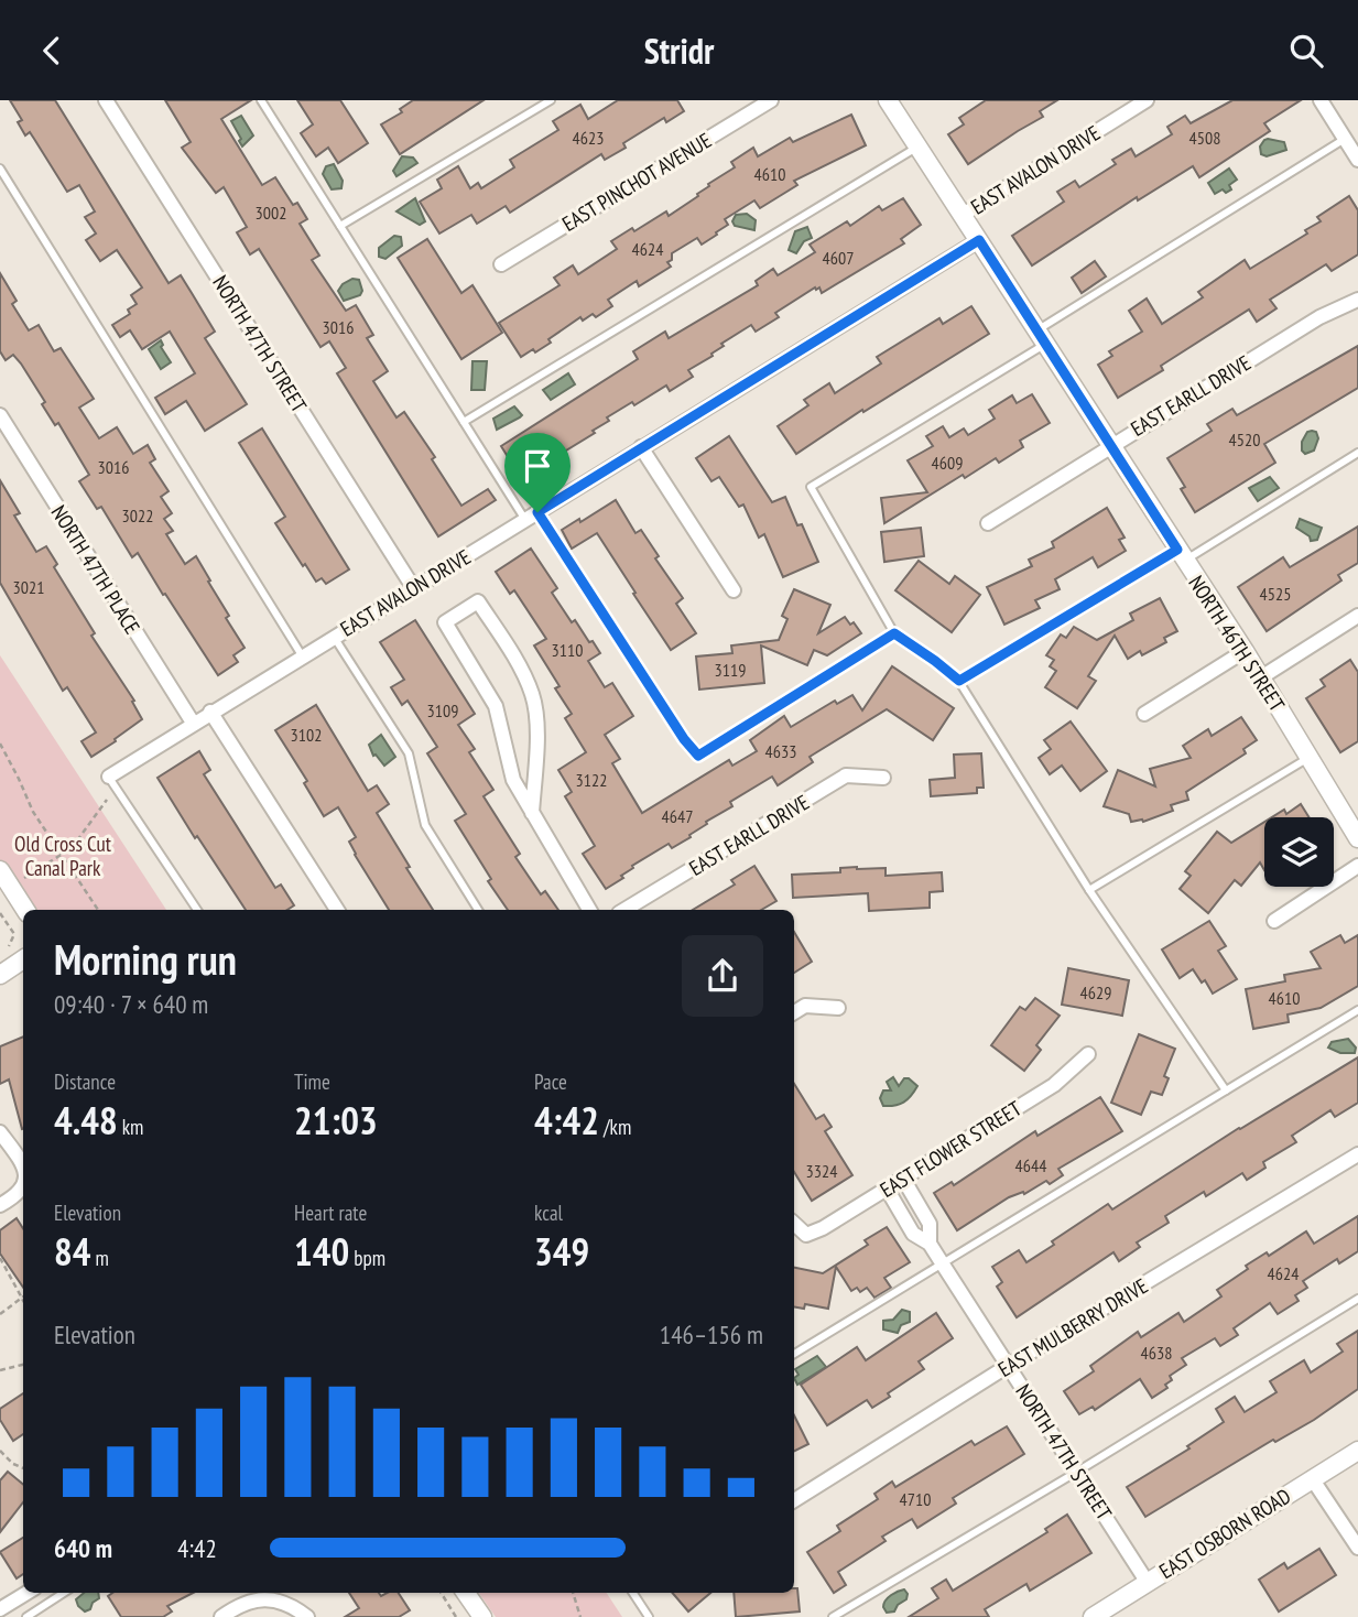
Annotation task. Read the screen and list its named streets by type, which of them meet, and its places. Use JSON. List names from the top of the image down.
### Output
{
  "streets": {
    "street": [
      "EAST AVALON DRIVE",
      "EAST PINCHOT AVENUE",
      "NORTH 47TH STREET",
      "EAST EARLL DRIVE",
      "NORTH 47TH PLACE",
      "NORTH 46TH STREET",
      "EAST FLOWER STREET",
      "EAST MULBERRY DRIVE",
      "EAST OSBORN ROAD"
    ]
  },
  "crossings": [
    ["EAST AVALON DRIVE", "NORTH 47TH STREET"],
    ["EAST AVALON DRIVE", "NORTH 47TH PLACE"],
    ["EAST AVALON DRIVE", "NORTH 46TH STREET"],
    ["NORTH 47TH STREET", "EAST FLOWER STREET"],
    ["NORTH 47TH STREET", "EAST MULBERRY DRIVE"],
    ["NORTH 47TH STREET", "EAST OSBORN ROAD"],
    ["EAST EARLL DRIVE", "NORTH 46TH STREET"]
  ],
  "parks": ["Old Cross Cut Canal Park"],
  "house_numbers": [
    "4623",
    "4508",
    "4610",
    "3002",
    "4624",
    "4607",
    "3016",
    "4520",
    "4609",
    "3016",
    "3022",
    "3021",
    "4525",
    "3110",
    "3119",
    "3109",
    "3102",
    "4633",
    "3122",
    "4647",
    "4629",
    "4610",
    "4644",
    "3324",
    "4624",
    "4638",
    "4710"
  ],
  "page": {
    "header": "Stridr",
    "heading": ["Morning run", "09:40 · 7 × 640 m"],
    "stats": [
      ["Distance", "4.48 km"],
      ["Time", "21:03"],
      ["Pace", "4:42 /km"],
      ["Elevation", "84 m"],
      ["Heart rate", "140 bpm"],
      ["kcal", "349"]
    ],
    "chart": ["Elevation", "146–156 m"],
    "list": [
      {
        "name": "640 m",
        "note": "4:42"
      }
    ]
  }
}
